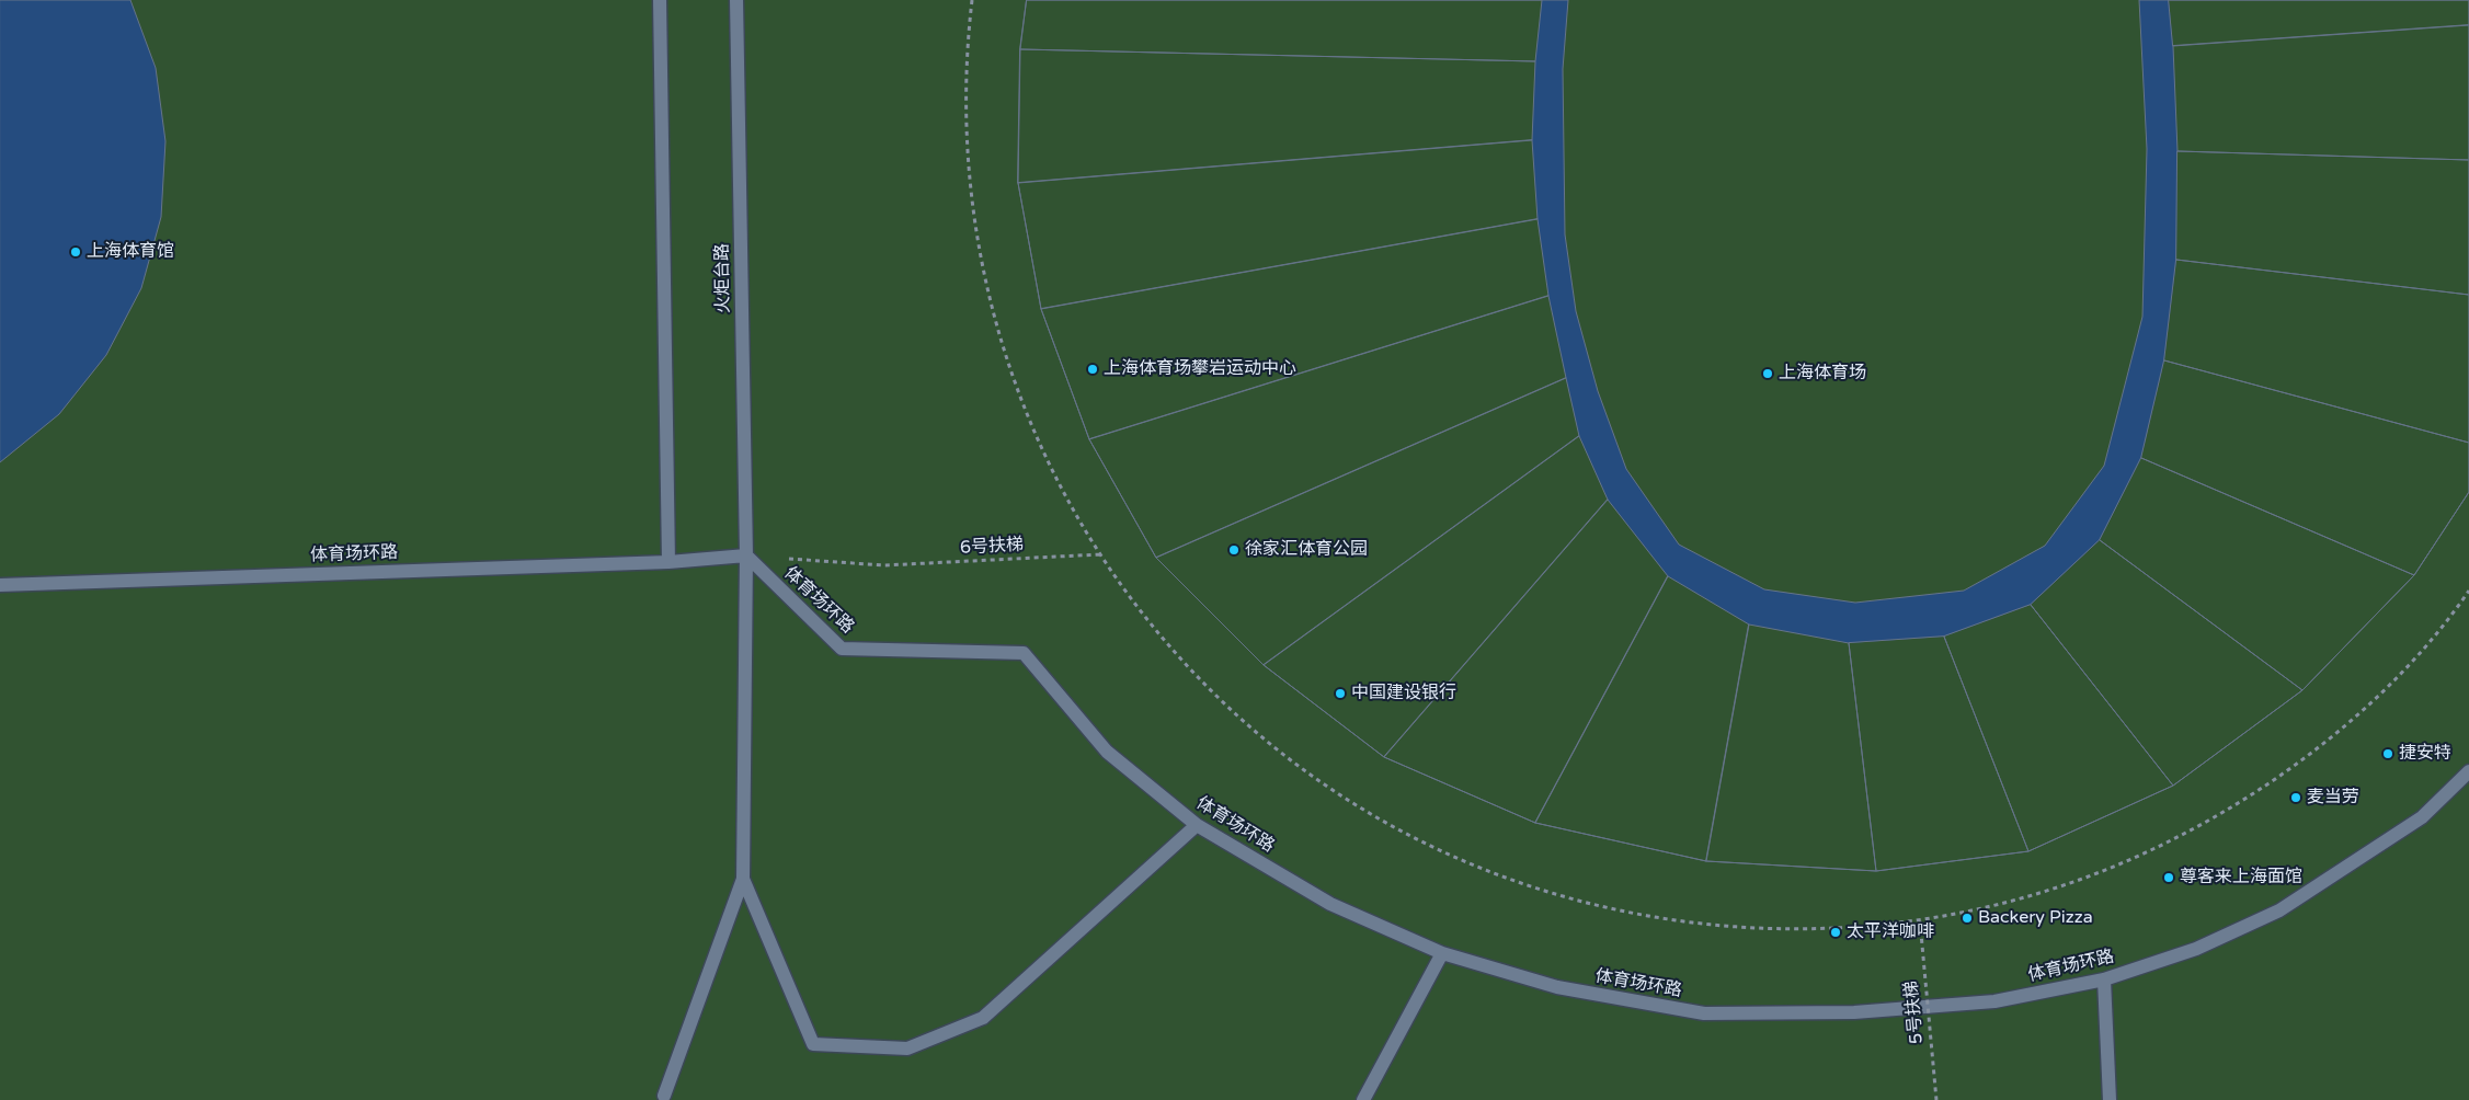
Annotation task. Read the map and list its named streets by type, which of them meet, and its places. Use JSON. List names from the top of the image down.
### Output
{
  "streets": {
    "lane": ["火炬台路", "体育场环路"],
    "path": ["6号扶梯", "5号扶梯"]
  },
  "crossings": [
    ["火炬台路", "6号扶梯"],
    ["火炬台路", "体育场环路"],
    ["6号扶梯", "体育场环路"]
  ],
  "places": [
    "上海体育馆",
    "上海体育场攀岩运动中心",
    "上海体育场",
    "徐家汇体育公园",
    "中国建设银行",
    "捷安特",
    "麦当劳",
    "尊客来上海面馆",
    "Backery Pizza",
    "太平洋咖啡"
  ]
}
